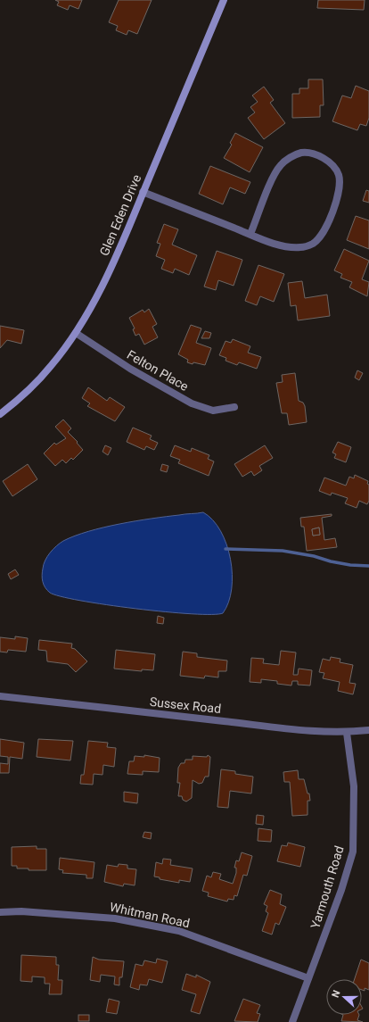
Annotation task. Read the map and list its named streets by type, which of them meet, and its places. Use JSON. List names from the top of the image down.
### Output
{
  "streets": {
    "main road": ["Glen Eden Drive"],
    "street": [
      "Felton Place",
      "Sussex Road",
      "Yarmouth Road",
      "Whitman Road"
    ]
  },
  "crossings": [
    ["Glen Eden Drive", "Felton Place"],
    ["Sussex Road", "Yarmouth Road"],
    ["Yarmouth Road", "Whitman Road"]
  ],
  "north": "left"
}
